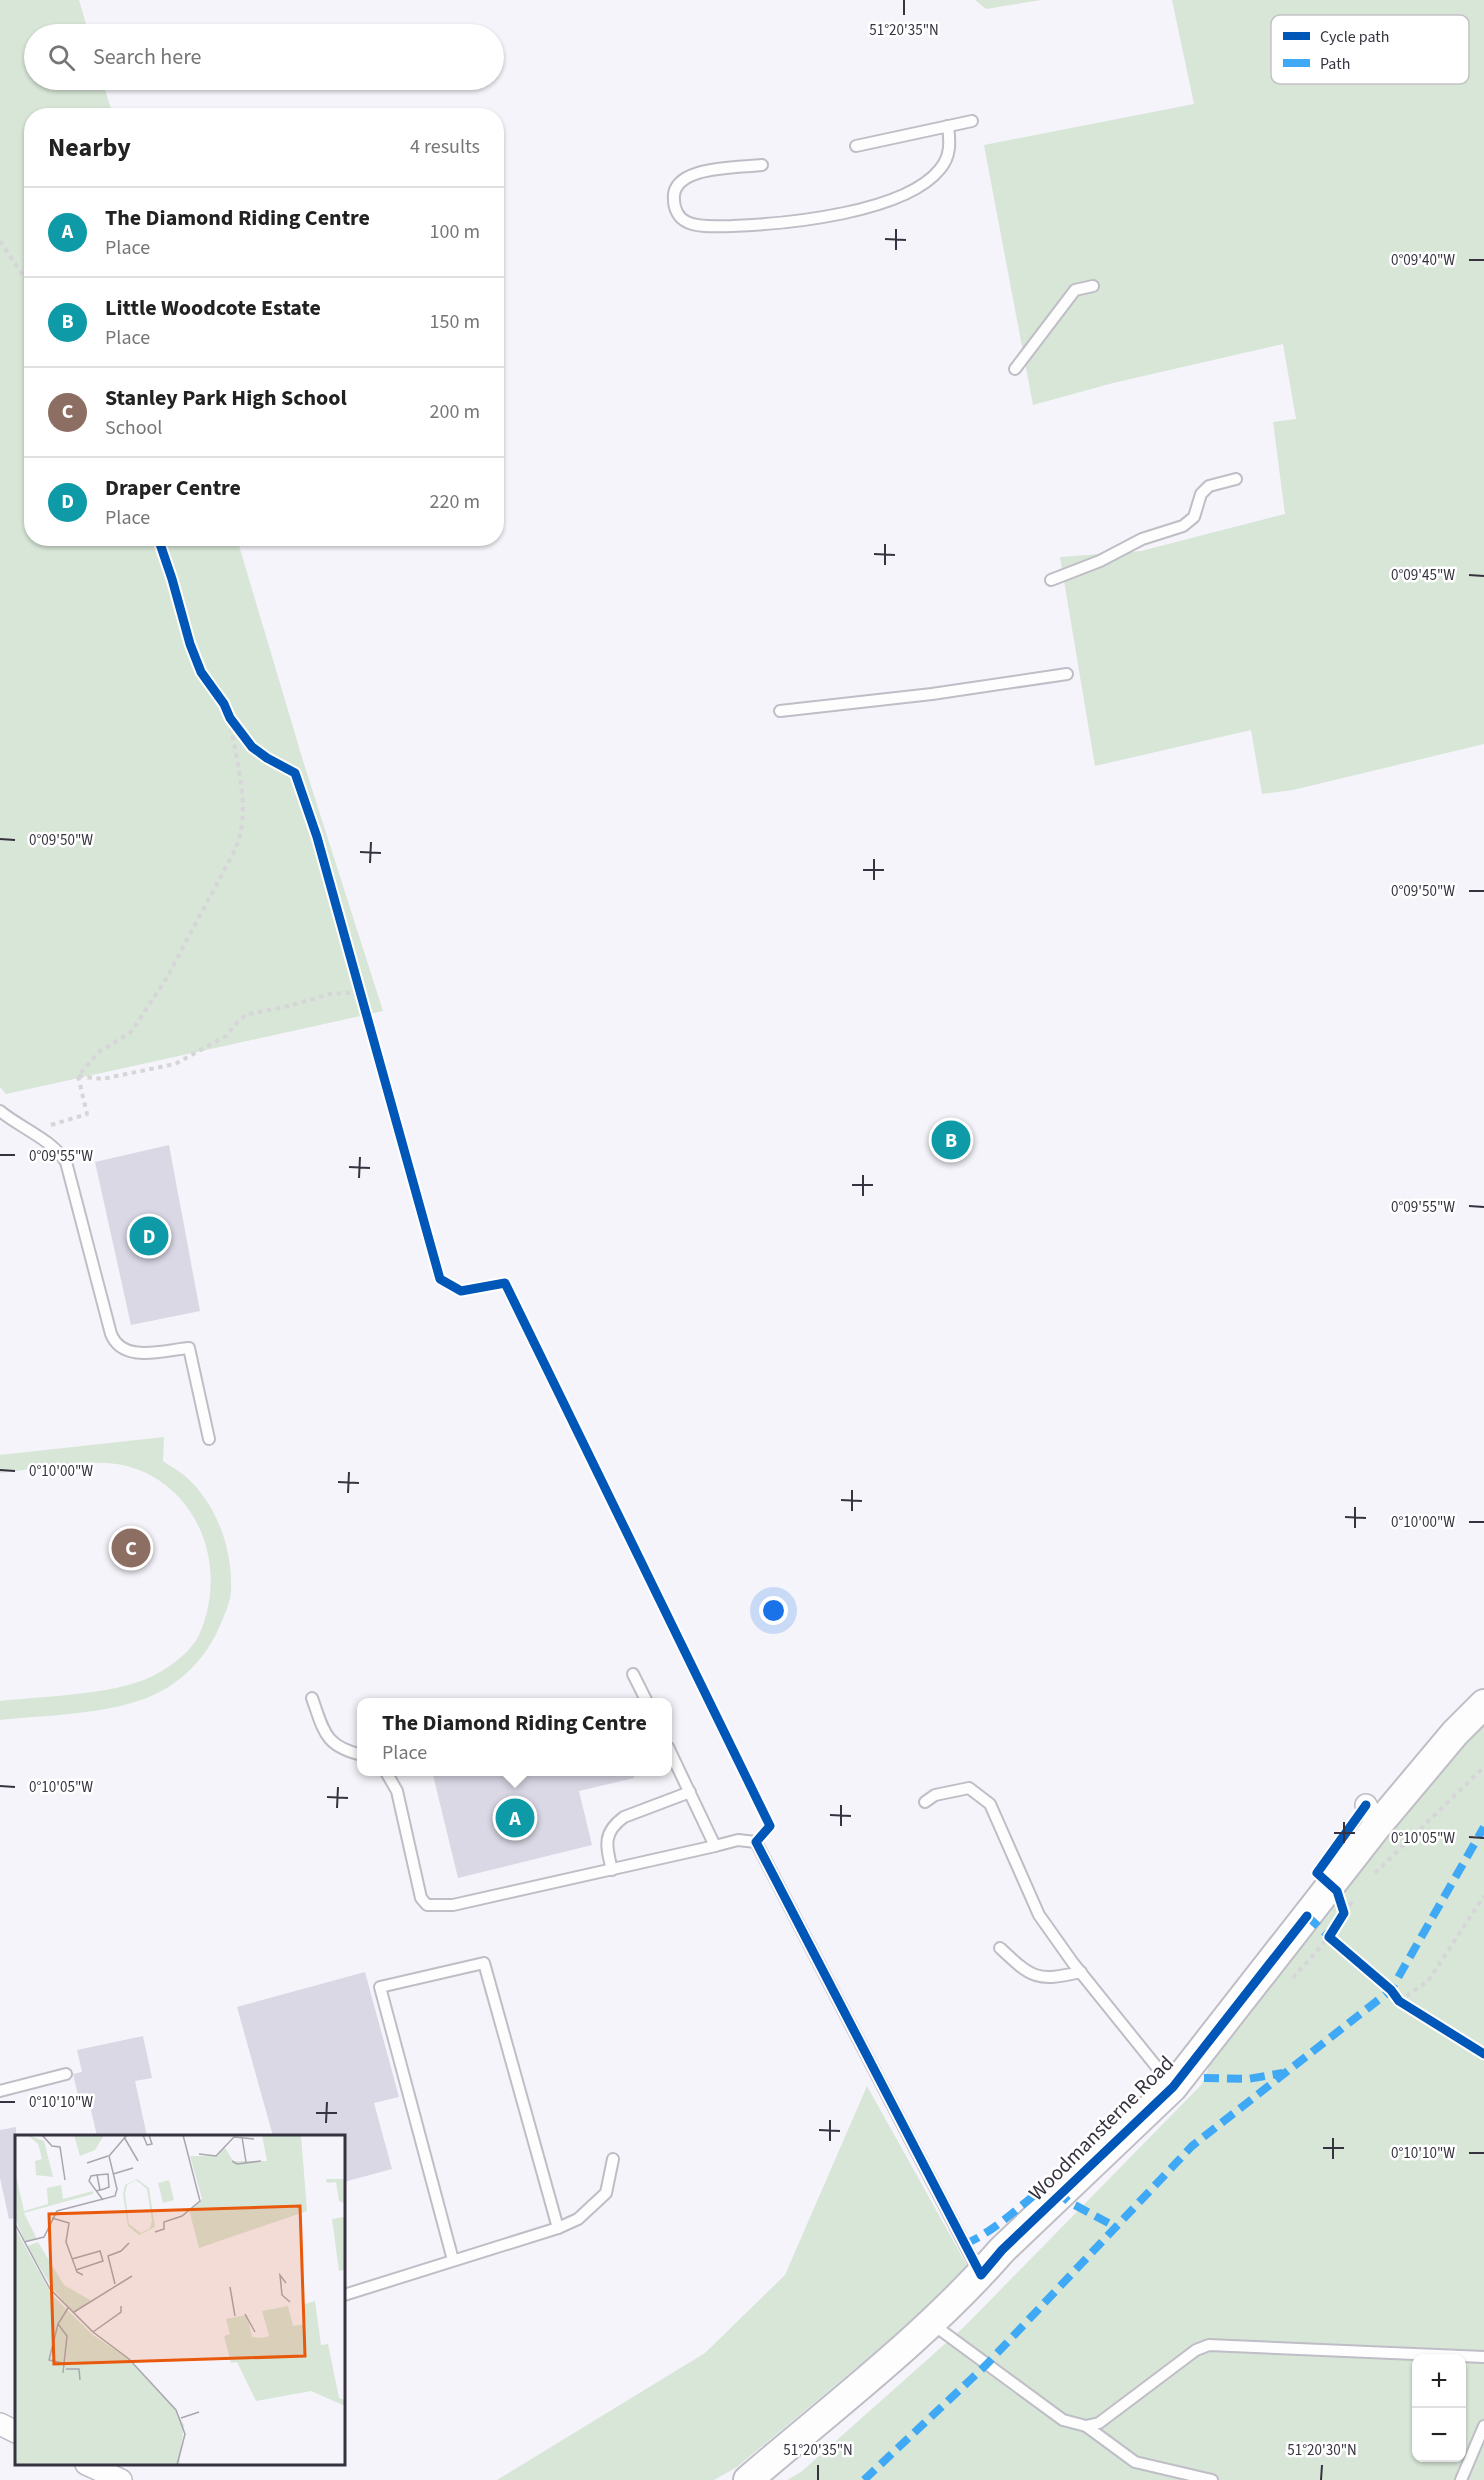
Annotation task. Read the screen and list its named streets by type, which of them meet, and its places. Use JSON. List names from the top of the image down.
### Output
{
  "streets": {
    "main road": ["Woodmansterne Road"]
  },
  "legend": ["Cycle path", "Path"],
  "page": {
    "search": "Search here",
    "heading": ["Nearby", "4 results"],
    "list": [
      {
        "mark": "A",
        "name": "The Diamond Riding Centre",
        "note": "Place",
        "value": "100 m"
      },
      {
        "mark": "B",
        "name": "Little Woodcote Estate",
        "note": "Place",
        "value": "150 m"
      },
      {
        "mark": "C",
        "name": "Stanley Park High School",
        "note": "School",
        "value": "200 m"
      },
      {
        "mark": "D",
        "name": "Draper Centre",
        "note": "Place",
        "value": "220 m"
      }
    ],
    "pins": [
      "B",
      "D",
      "C",
      "A"
    ],
    "popup": ["The Diamond Riding Centre", "Place"],
    "map_buttons": ["+", "−"]
  },
  "coordinates": [
    "51°20'35\"N",
    "0°09'40\"W",
    "0°09'45\"W",
    "0°09'50\"W",
    "0°09'55\"W",
    "0°10'00\"W",
    "0°10'05\"W",
    "0°10'10\"W",
    "51°20'30\"N"
  ]
}
